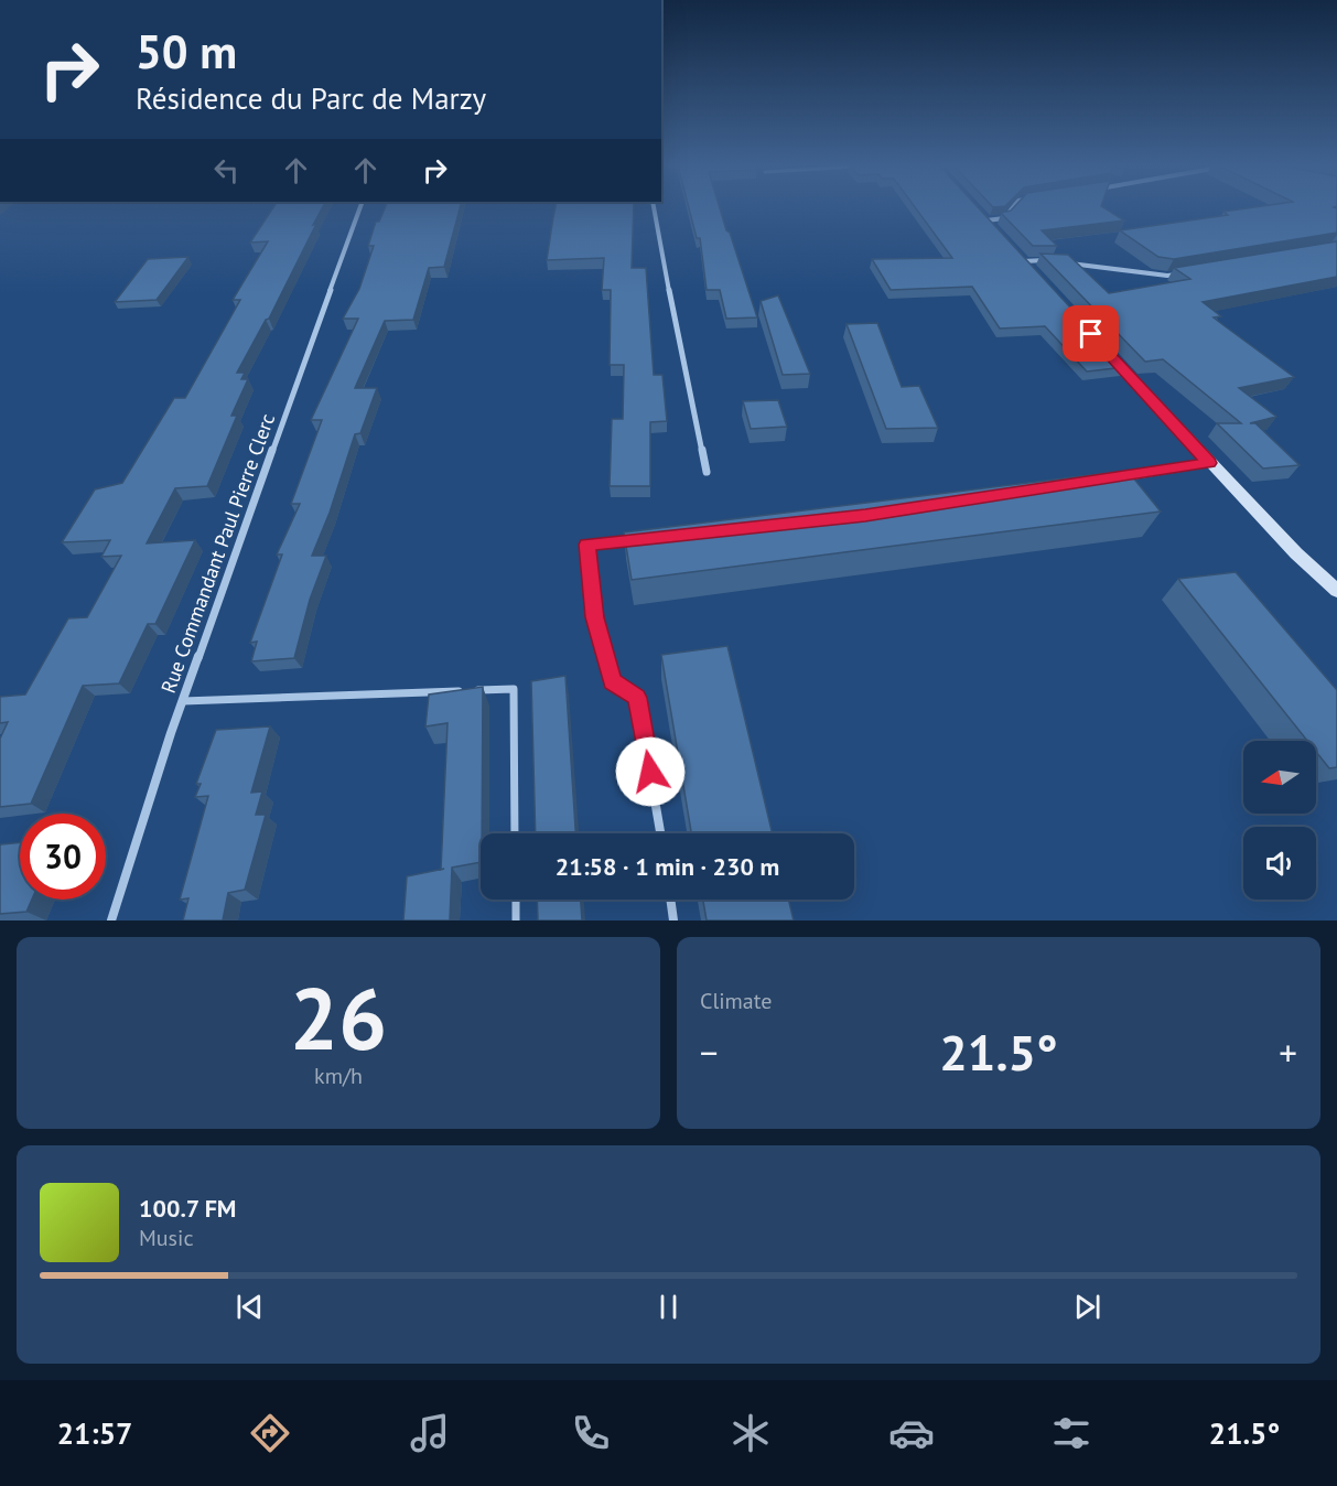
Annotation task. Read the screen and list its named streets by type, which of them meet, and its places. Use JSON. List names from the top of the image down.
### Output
{
  "streets": {
    "street": ["Rue Commandant Paul Pierre Clerc"]
  },
  "north": "left",
  "page": {
    "turn": ["50 m", "Résidence du Parc de Marzy"],
    "limit": "30",
    "trip": "21:58 · 1 min · 230 m",
    "tile": [
      ["26", "km/h"],
      "Climate"
    ],
    "heat": ["−", "21.5°", "+"],
    "song": ["100.7 FM", "Music"],
    "tabs": ["21:57", "21.5°"]
  }
}
